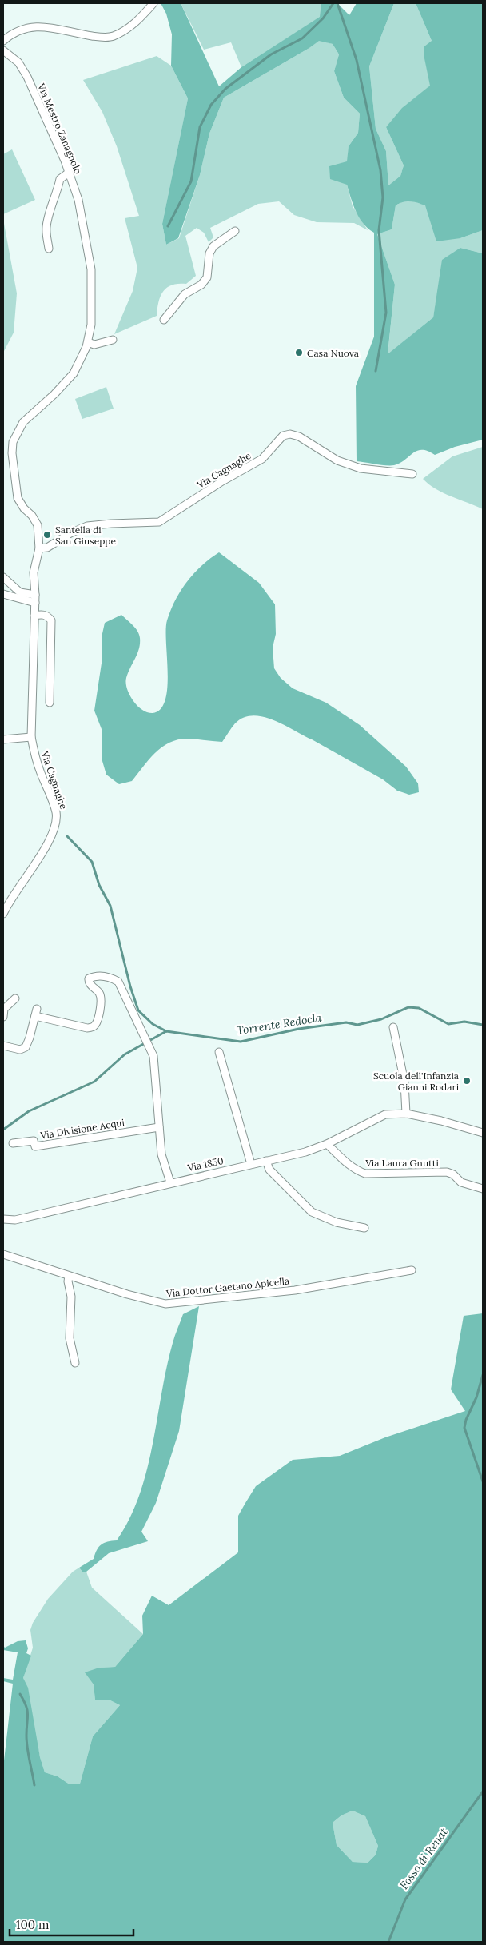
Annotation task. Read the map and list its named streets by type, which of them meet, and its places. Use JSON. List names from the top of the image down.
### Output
{
  "streets": {
    "street": [
      "Via Mestro Zanagnolo",
      "Via Cagnaghe",
      "Via Divisione Acqui",
      "Via Laura Gnutti",
      "Via 1850",
      "Via Dottor Gaetano Apicella"
    ]
  },
  "crossings": [
    ["Via Mestro Zanagnolo", "Via Cagnaghe"],
    ["Via Laura Gnutti", "Via 1850"]
  ],
  "water": ["Torrente Redocla", "Fosso di Renat"],
  "places": ["Casa Nuova", "Santella di San Giuseppe", "Scuola dell'Infanzia Gianni Rodari"],
  "scale_bar": "100 m"
}
